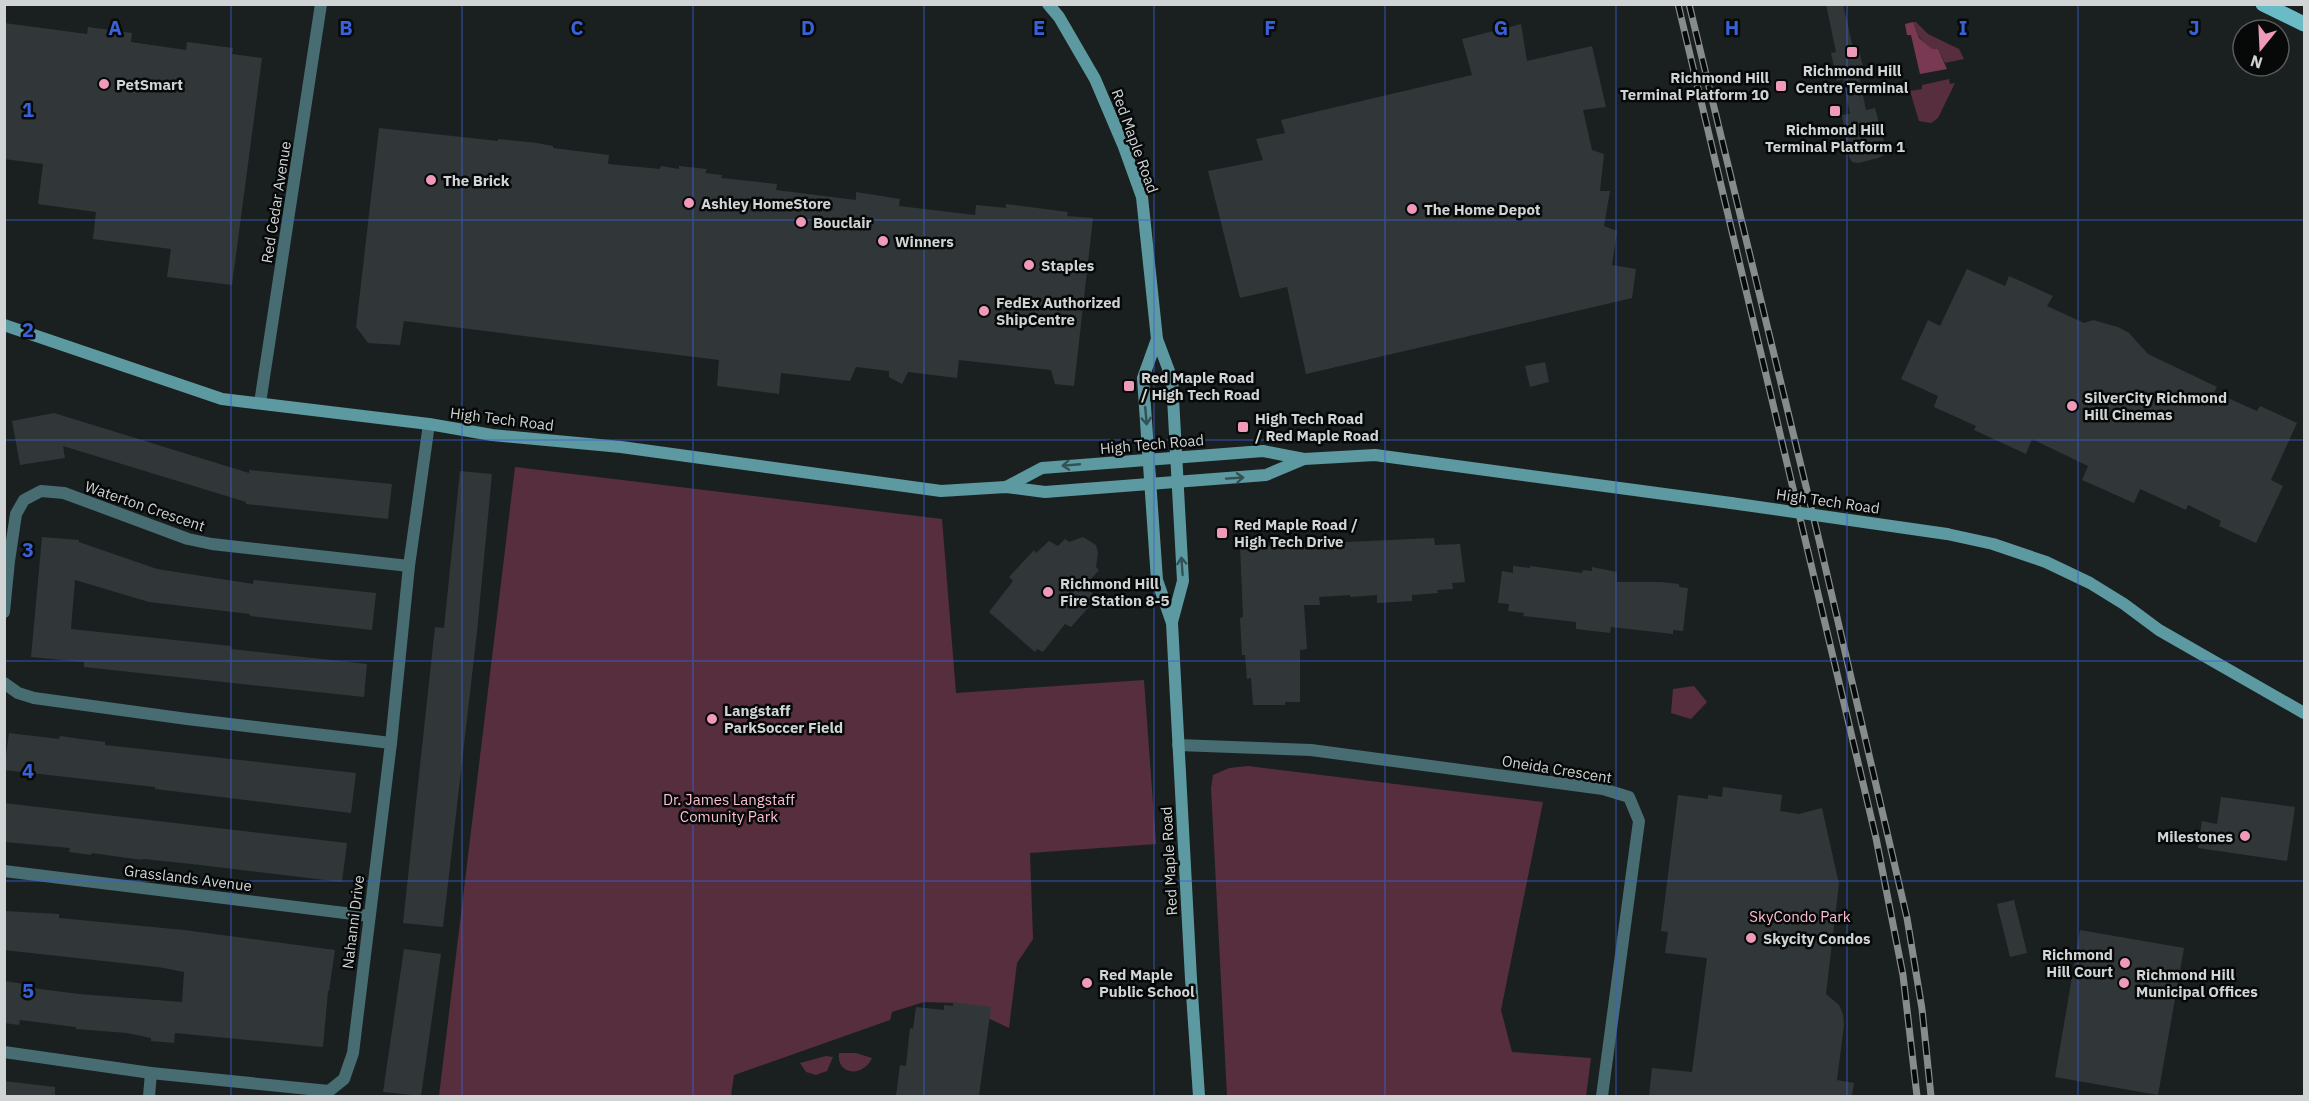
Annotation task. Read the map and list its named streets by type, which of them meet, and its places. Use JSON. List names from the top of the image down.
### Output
{
  "streets": {
    "street": [
      "Red Maple Road",
      "Red Cedar Avenue",
      "High Tech Road",
      "Waterton Crescent",
      "Oneida Crescent",
      "Grasslands Avenue",
      "Nahanni Drive"
    ]
  },
  "crossings": [
    ["Red Maple Road", "High Tech Road"],
    ["Red Maple Road", "Oneida Crescent"],
    ["Red Cedar Avenue", "High Tech Road"],
    ["High Tech Road", "Nahanni Drive"],
    ["Waterton Crescent", "Nahanni Drive"],
    ["Grasslands Avenue", "Nahanni Drive"]
  ],
  "parks": ["Dr. James Langstaff Comunity Park", "SkyCondo Park"],
  "places": {
    "transit": [
      "Richmond Hill Centre Terminal",
      "Richmond Hill Terminal Platform 10",
      "Richmond Hill Terminal Platform 1",
      "Red Maple Road / High Tech Road",
      "High Tech Road / Red Maple Road",
      "Red Maple Road / High Tech Drive"
    ],
    "other": [
      "PetSmart",
      "The Brick",
      "Ashley HomeStore",
      "The Home Depot",
      "Bouclair",
      "Winners",
      "Staples",
      "FedEx Authorized ShipCentre",
      "SilverCity Richmond Hill Cinemas",
      "Richmond Hill Fire Station 8-5",
      "Langstaff ParkSoccer Field",
      "Milestones",
      "Skycity Condos",
      "Richmond Hill Court",
      "Red Maple Public School",
      "Richmond Hill Municipal Offices"
    ]
  },
  "north": "bottom",
  "grid": {
    "columns": [
      "A",
      "B",
      "C",
      "D",
      "E",
      "F",
      "G",
      "H",
      "I",
      "J"
    ],
    "rows": [
      "1",
      "2",
      "3",
      "4",
      "5"
    ]
  }
}
